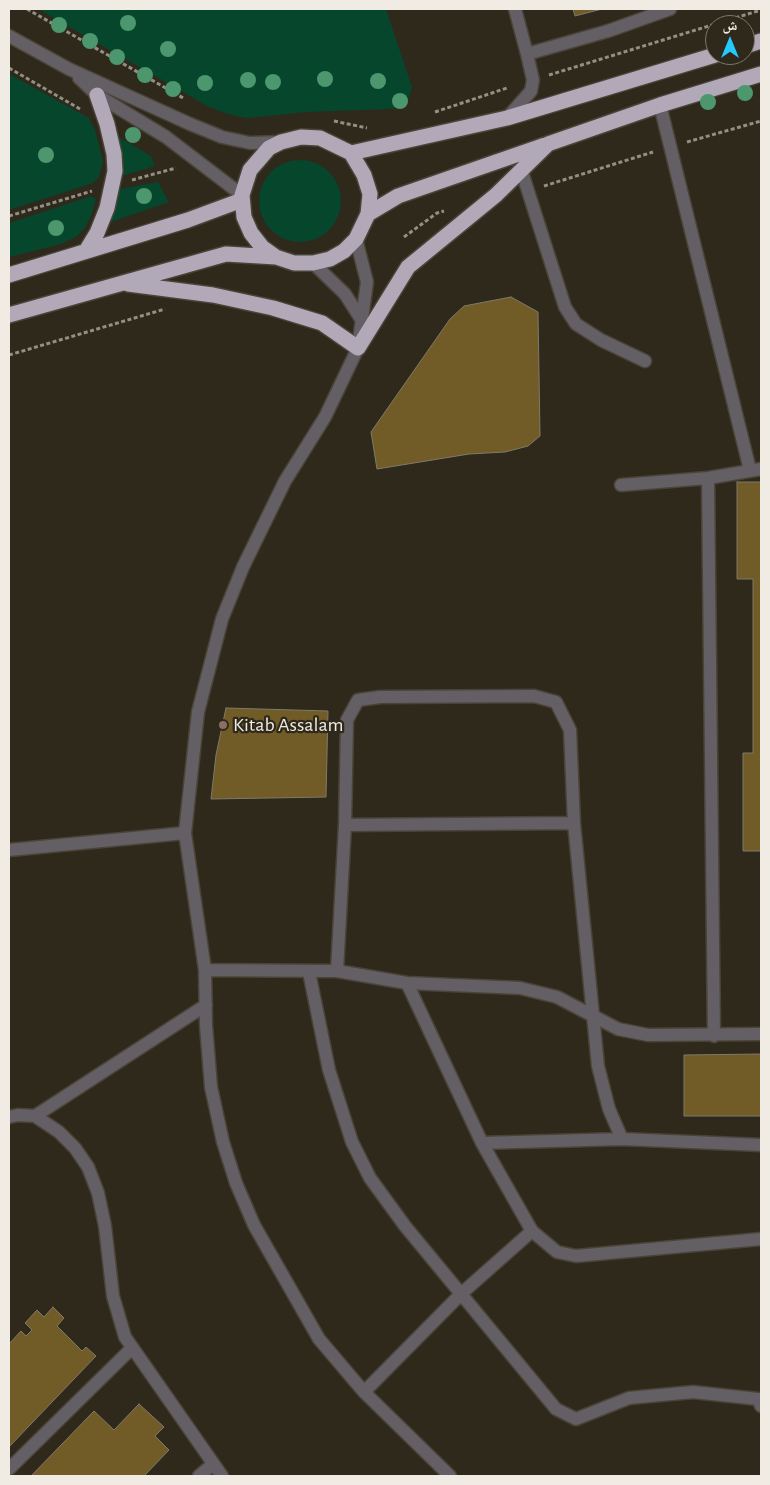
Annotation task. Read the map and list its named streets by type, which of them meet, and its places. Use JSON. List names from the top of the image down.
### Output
{
  "places": ["Kitab Assalam"],
  "north": "top"
}
